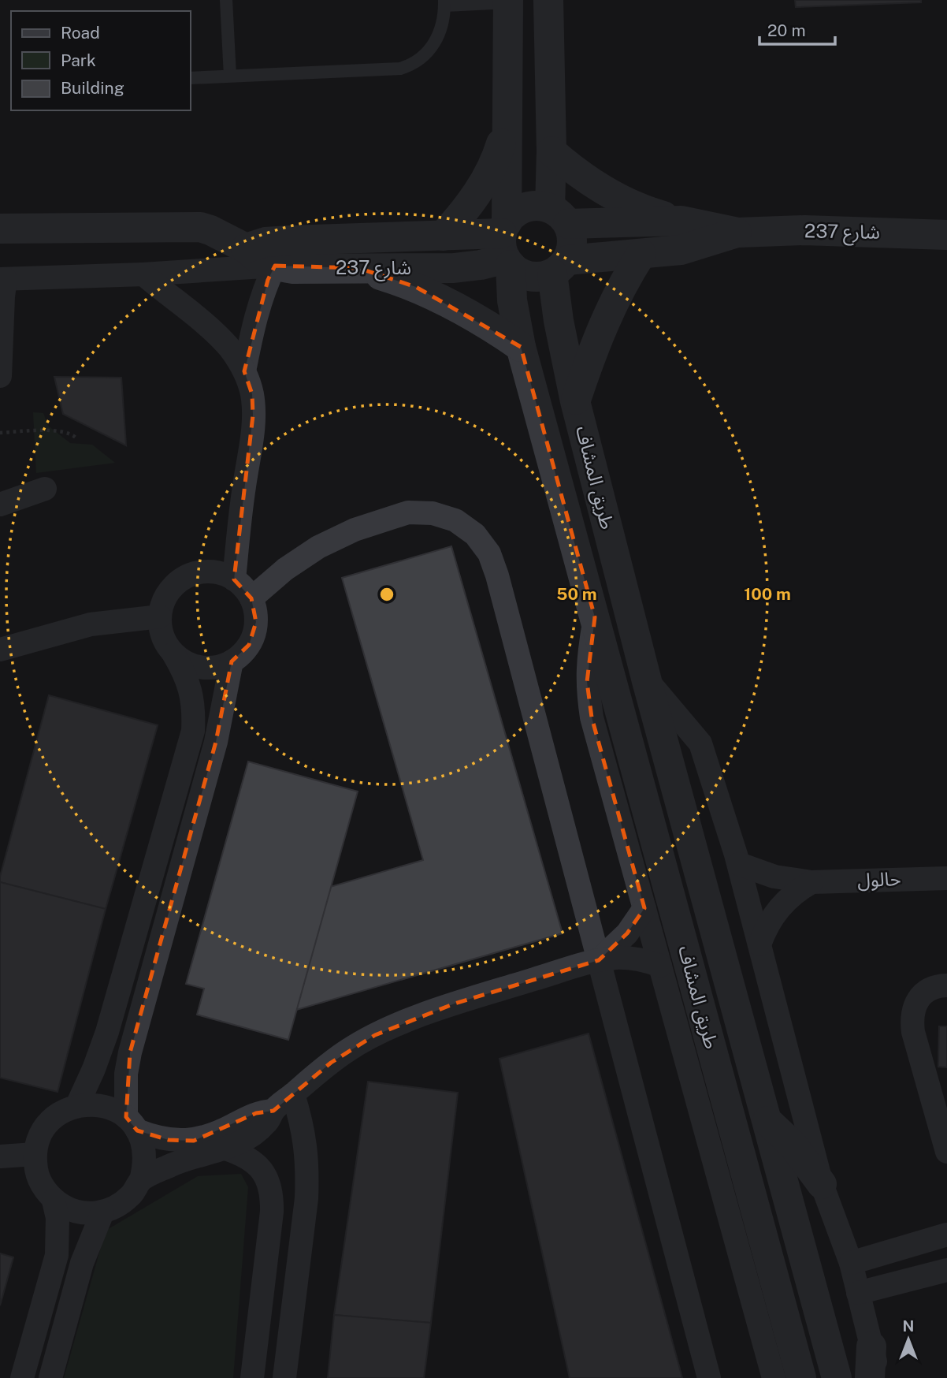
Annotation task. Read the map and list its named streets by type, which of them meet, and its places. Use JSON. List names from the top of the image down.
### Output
{
  "streets": {
    "street": ["شارع 237", "طريق المشاف", "حالول"]
  },
  "crossings": [
    ["شارع 237", "طريق المشاف"],
    ["طريق المشاف", "حالول"]
  ],
  "legend": ["Road", "Park", "Building"],
  "scale_bar": "20 m",
  "north": "top",
  "rings": ["50 m", "100 m"]
}
